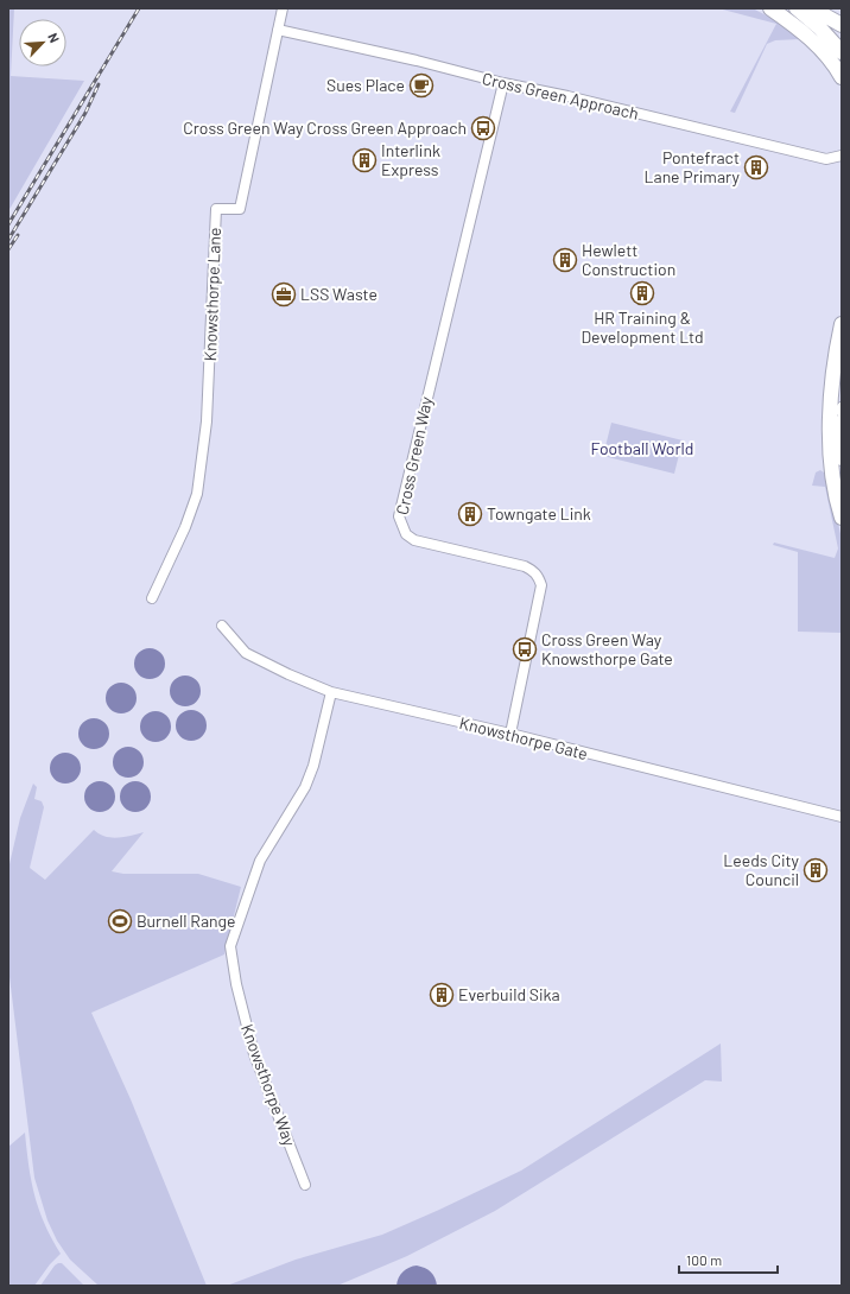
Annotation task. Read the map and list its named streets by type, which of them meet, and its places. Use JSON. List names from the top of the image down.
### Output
{
  "streets": {
    "street": [
      "Cross Green Approach",
      "Knowsthorpe Lane",
      "Cross Green Way",
      "Knowsthorpe Gate",
      "Knowsthorpe Way"
    ]
  },
  "crossings": [
    ["Cross Green Approach", "Knowsthorpe Lane"],
    ["Cross Green Approach", "Cross Green Way"],
    ["Cross Green Way", "Knowsthorpe Gate"],
    ["Knowsthorpe Gate", "Knowsthorpe Way"]
  ],
  "parks": ["Football World"],
  "places": {
    "cafe": ["Sues Place"],
    "bus stop": ["Cross Green Way Cross Green Approach", "Cross Green Way Knowsthorpe Gate"],
    "building": [
      "Interlink Express",
      "Pontefract Lane Primary",
      "Hewlett Construction",
      "HR Training & Development Ltd",
      "Towngate Link",
      "Leeds City Council",
      "Everbuild Sika"
    ],
    "office": ["LSS Waste"],
    "sports": ["Burnell Range"]
  },
  "scale_bar": "100 m",
  "north": "top right"
}
